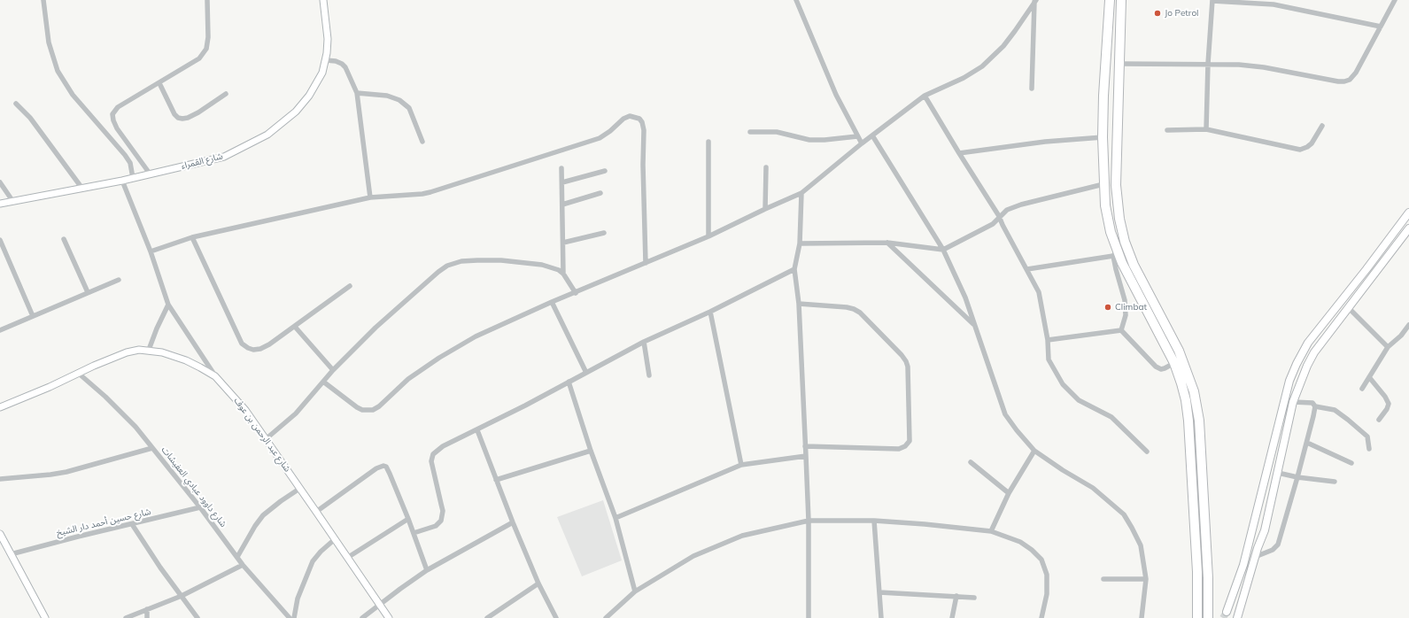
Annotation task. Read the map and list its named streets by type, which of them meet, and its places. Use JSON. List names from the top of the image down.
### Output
{
  "streets": {
    "street": [
      "شارع القمراء",
      "شارع عبد الرحمن بن عوف",
      "شارع داوود عبادي العفيشات",
      "شارع حسين أحمد دار الشيخ"
    ]
  },
  "crossings": [
    ["شارع عبد الرحمن بن عوف", "شارع داوود عبادي العفيشات"],
    ["شارع داوود عبادي العفيشات", "شارع حسين أحمد دار الشيخ"]
  ],
  "places": ["Jo Petrol", "Climbat"]
}
